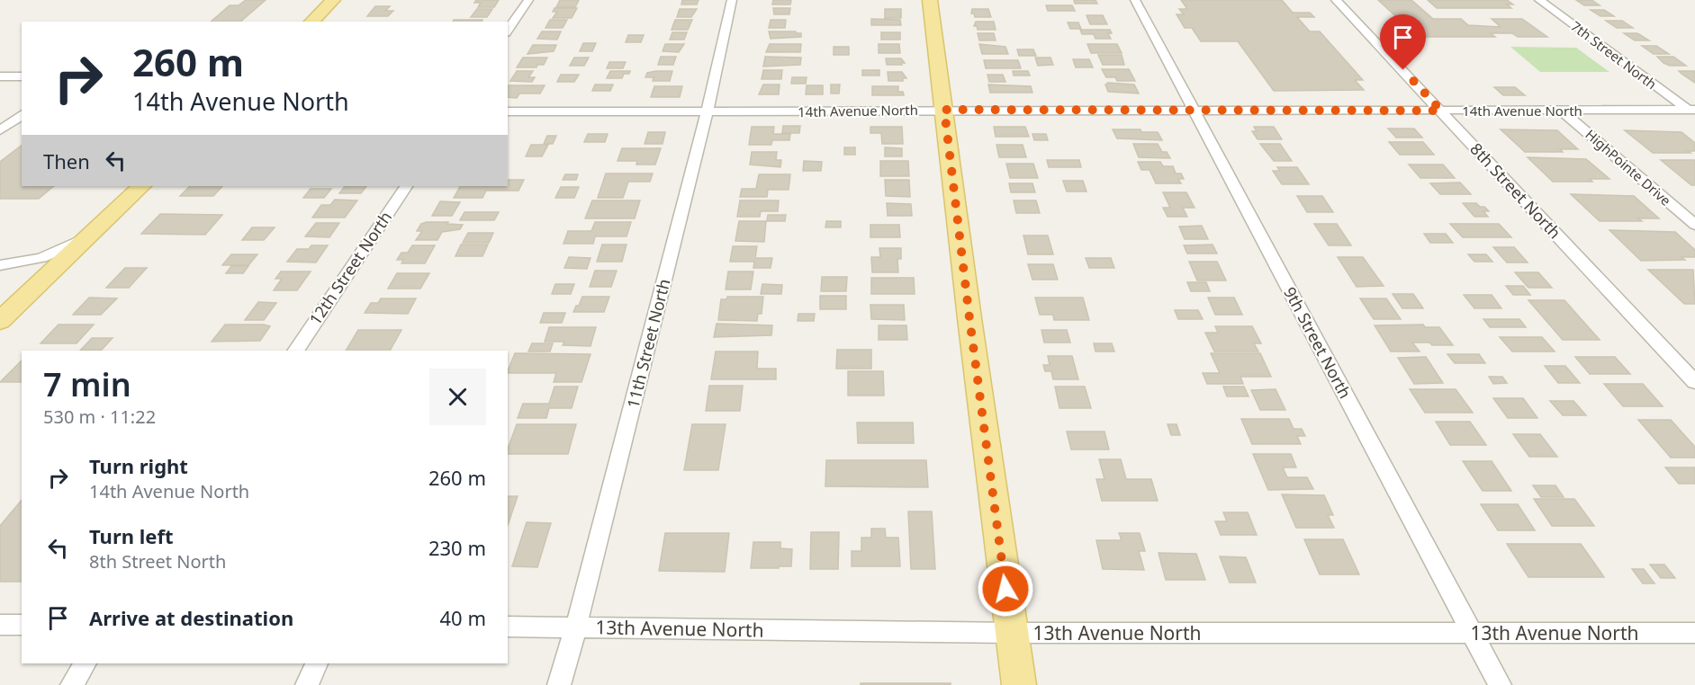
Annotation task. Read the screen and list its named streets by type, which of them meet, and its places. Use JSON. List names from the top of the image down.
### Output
{
  "streets": {
    "street": [
      "7th Street North",
      "14th Avenue North",
      "HighPointe Drive",
      "8th Street North",
      "12th Street North",
      "9th Street North",
      "11th Street North",
      "13th Avenue North"
    ]
  },
  "crossings": [
    ["7th Street North", "14th Avenue North"],
    ["14th Avenue North", "HighPointe Drive"],
    ["14th Avenue North", "8th Street North"],
    ["14th Avenue North", "9th Street North"],
    ["14th Avenue North", "11th Street North"],
    ["9th Street North", "13th Avenue North"],
    ["11th Street North", "13th Avenue North"]
  ],
  "page": {
    "turn": ["260 m", "14th Avenue North"],
    "then": "Then",
    "heading": ["7 min", "530 m · 11:22"],
    "list": [
      {
        "name": "Turn right",
        "note": "14th Avenue North",
        "value": "260 m"
      },
      {
        "name": "Turn left",
        "note": "8th Street North",
        "value": "230 m"
      },
      {
        "name": "Arrive at destination",
        "value": "40 m"
      }
    ]
  }
}
